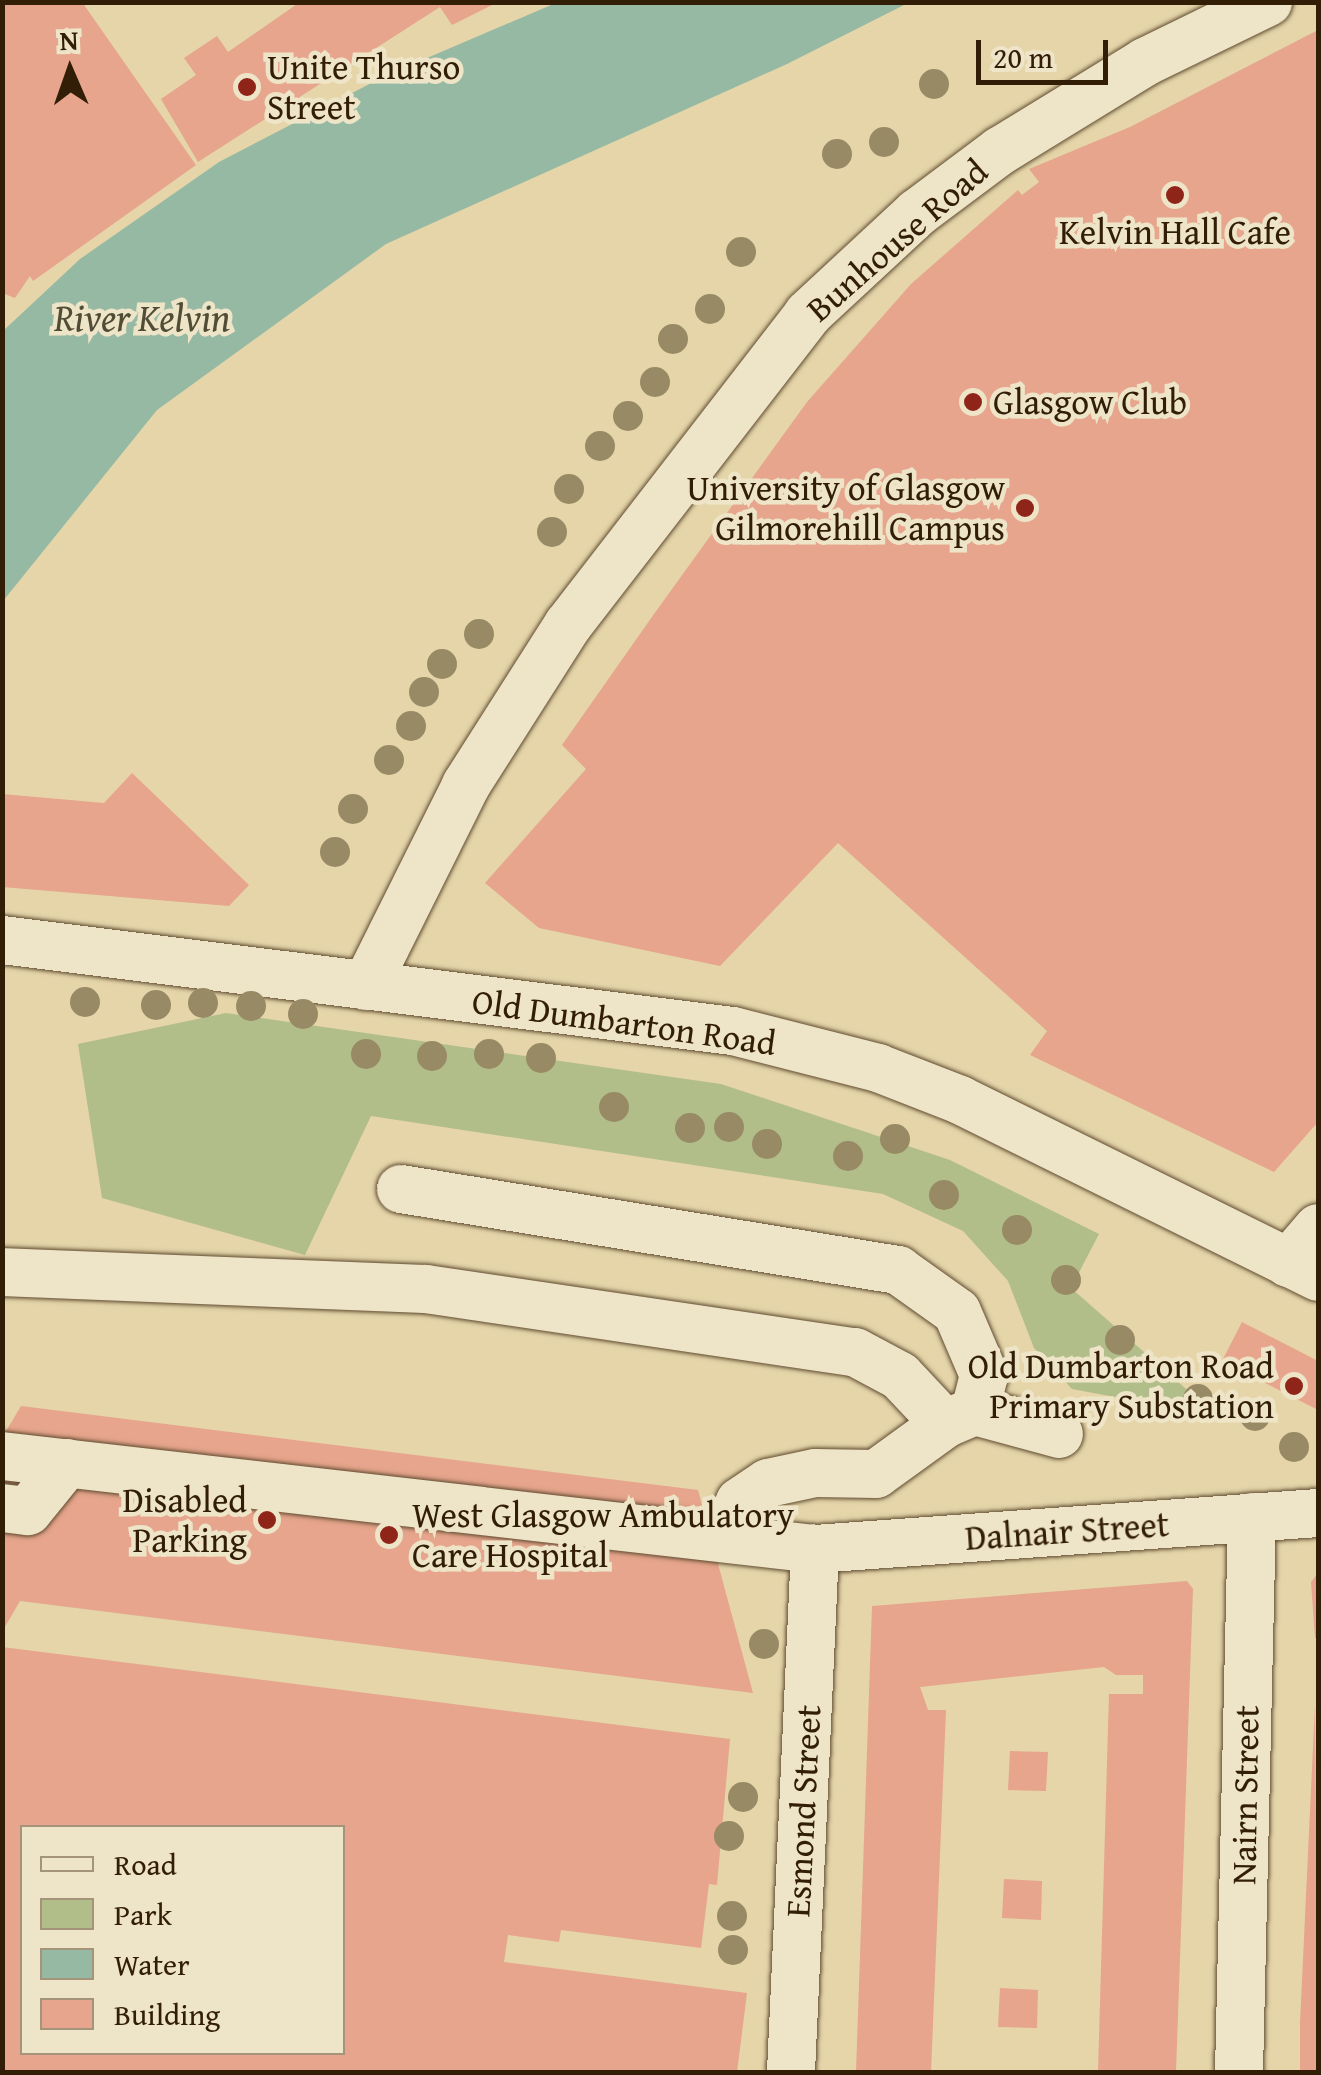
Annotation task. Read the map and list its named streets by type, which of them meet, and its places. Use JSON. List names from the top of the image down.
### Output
{
  "streets": {
    "street": [
      "Bunhouse Road",
      "Old Dumbarton Road",
      "Dalnair Street",
      "Nairn Street",
      "Esmond Street"
    ]
  },
  "crossings": [
    ["Bunhouse Road", "Old Dumbarton Road"],
    ["Dalnair Street", "Nairn Street"],
    ["Dalnair Street", "Esmond Street"]
  ],
  "water": ["River Kelvin"],
  "places": [
    "Unite Thurso Street",
    "Kelvin Hall Cafe",
    "Glasgow Club",
    "University of Glasgow Gilmorehill Campus",
    "Old Dumbarton Road Primary Substation",
    "Disabled Parking",
    "West Glasgow Ambulatory Care Hospital"
  ],
  "legend": [
    "Road",
    "Park",
    "Water",
    "Building"
  ],
  "scale_bar": "20 m",
  "north": "top"
}
